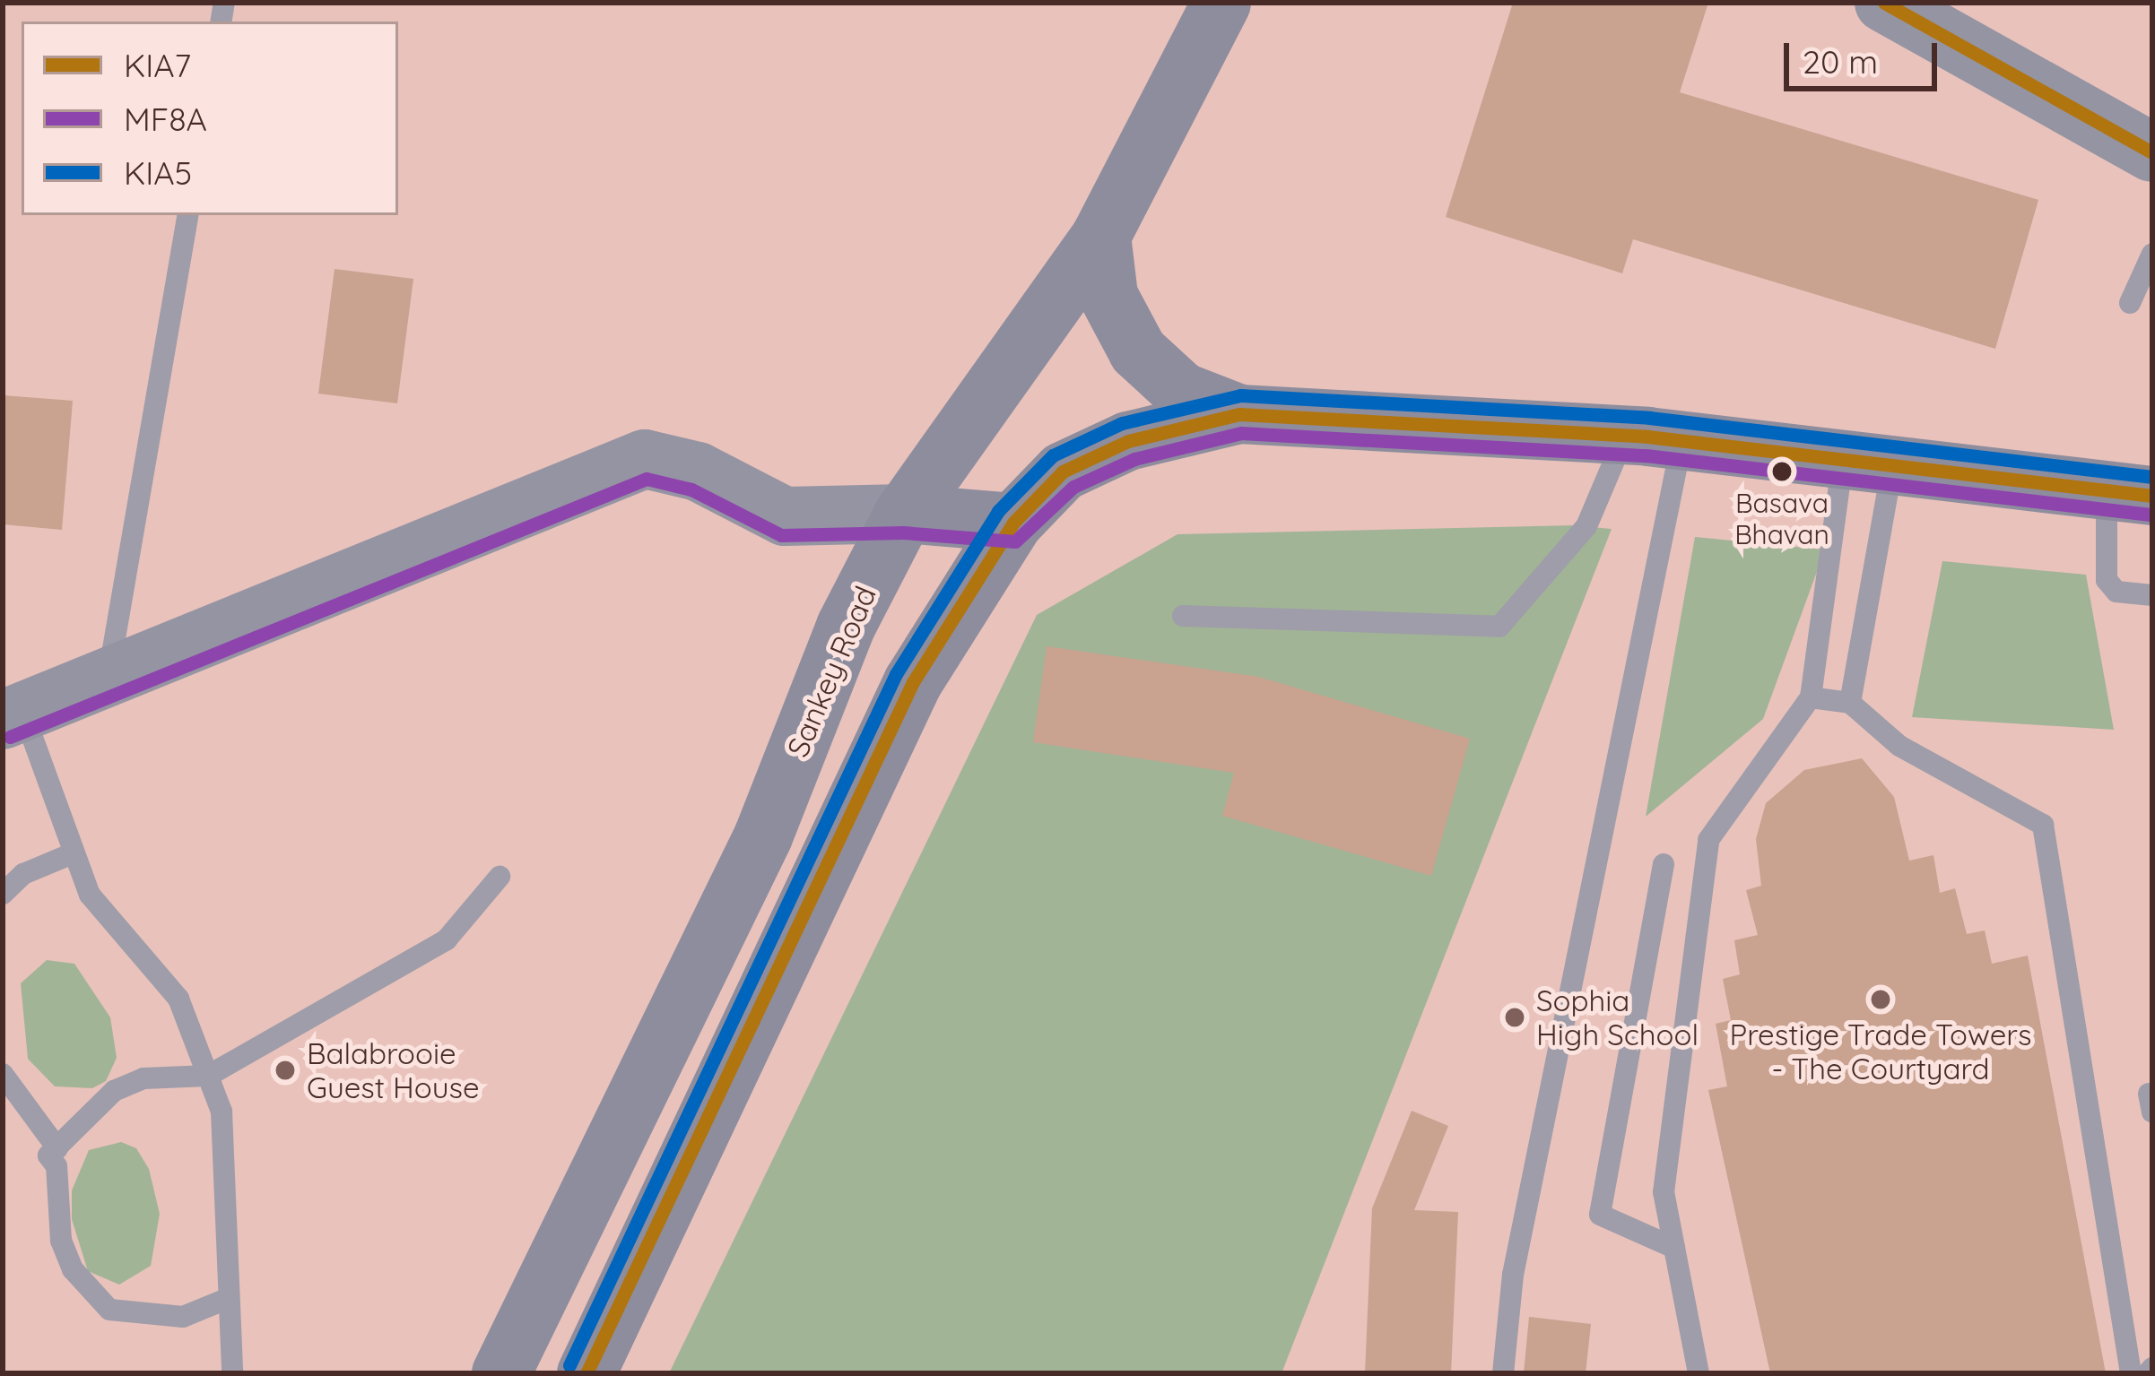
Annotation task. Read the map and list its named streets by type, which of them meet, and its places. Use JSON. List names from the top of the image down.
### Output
{
  "streets": {
    "main road": ["Sankey Road"]
  },
  "places": [
    "Basava Bhavan",
    "Prestige Trade Towers - The Courtyard",
    "Sophia High School",
    "Balabrooie Guest House"
  ],
  "lines": ["transit line KIA7", "transit line KIA5", "transit line MF8A"],
  "legend": ["KIA7", "MF8A", "KIA5"],
  "scale_bar": "20 m"
}
